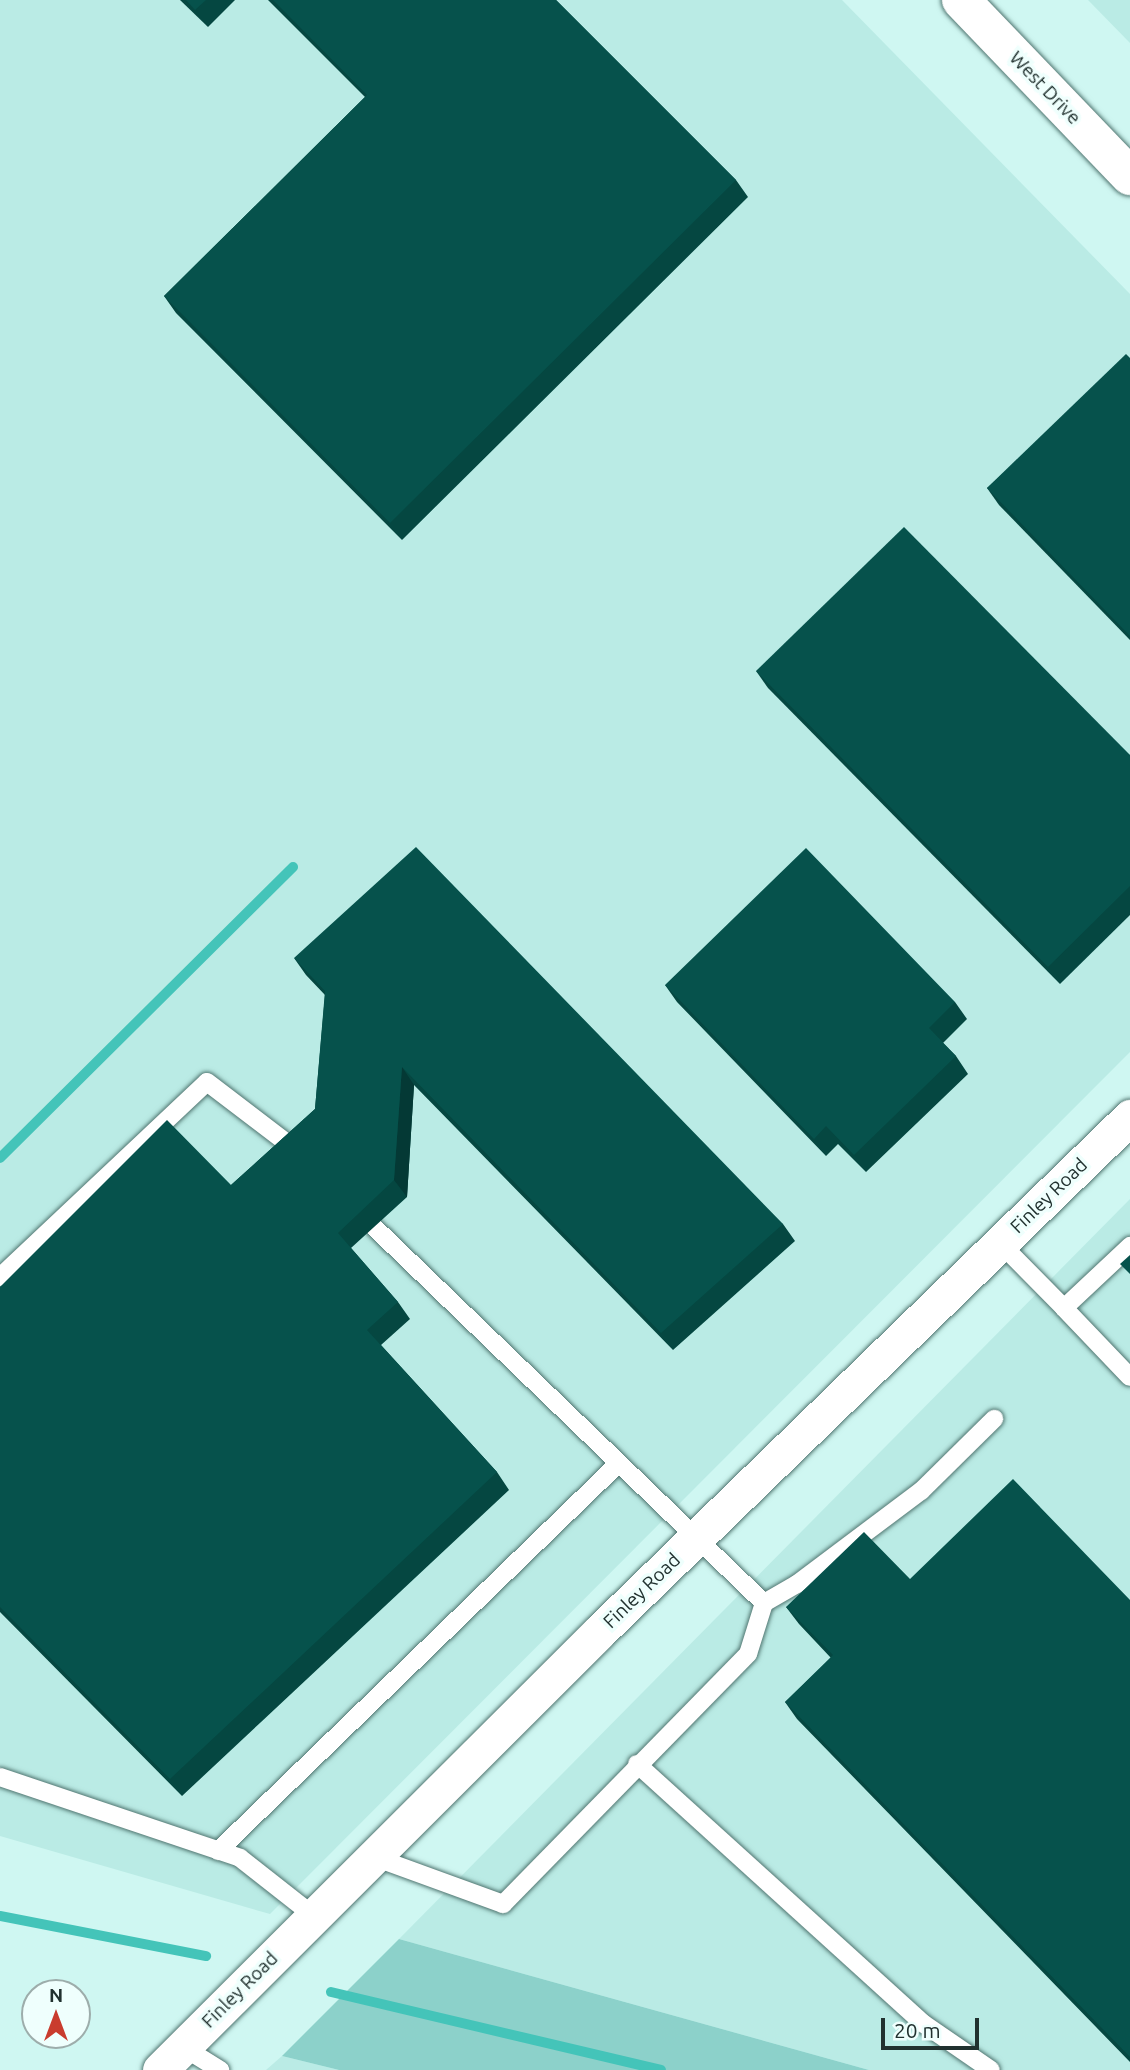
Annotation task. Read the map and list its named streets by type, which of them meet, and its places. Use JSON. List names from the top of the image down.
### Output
{
  "streets": {
    "street": ["West Drive", "Finley Road"]
  },
  "scale_bar": "20 m",
  "north": "top"
}
